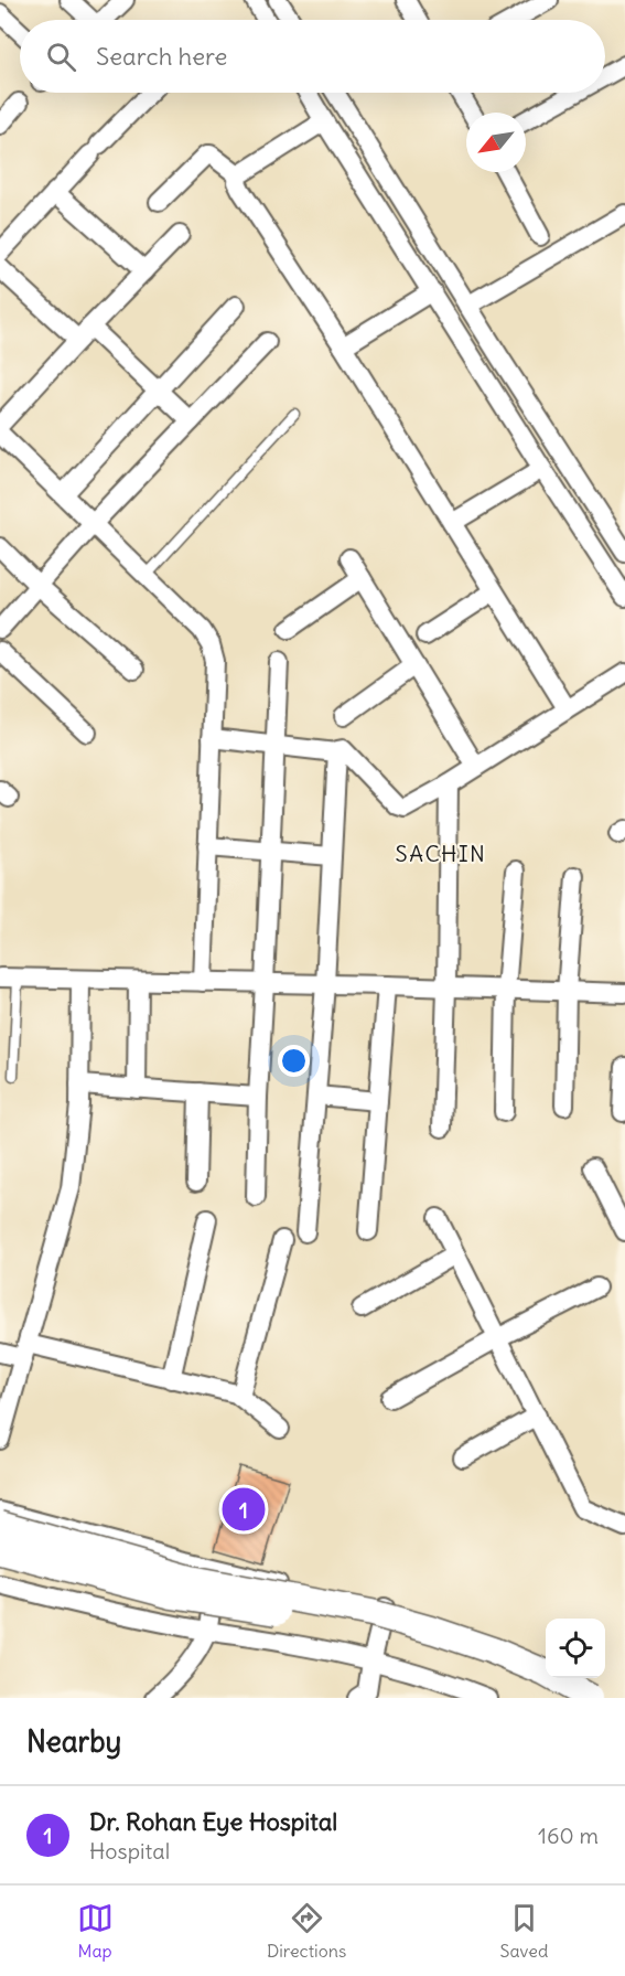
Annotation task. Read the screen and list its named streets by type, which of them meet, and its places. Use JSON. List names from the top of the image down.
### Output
{
  "districts": ["SACHIN"],
  "north": "bottom left",
  "page": {
    "search": "Search here",
    "pins": "1",
    "heading": "Nearby",
    "list": [
      {
        "mark": "1",
        "name": "Dr. Rohan Eye Hospital",
        "note": "Hospital",
        "value": "160 m"
      }
    ],
    "nav": ["Map", "Directions", "Saved"]
  }
}
